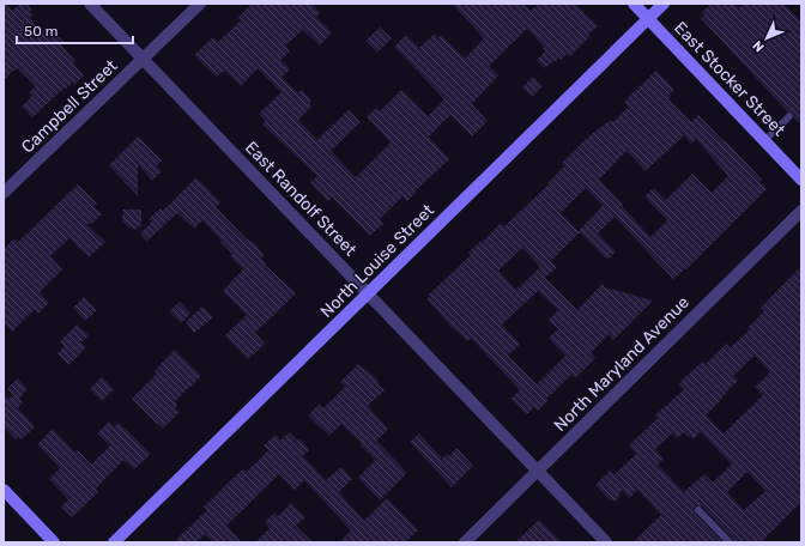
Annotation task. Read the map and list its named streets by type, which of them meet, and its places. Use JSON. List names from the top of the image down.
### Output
{
  "streets": {
    "street": [
      "East Stocker Street",
      "Campbell Street",
      "East Randolf Street",
      "North Louise Street",
      "North Maryland Avenue"
    ]
  },
  "crossings": [
    ["East Stocker Street", "North Louise Street"],
    ["Campbell Street", "East Randolf Street"],
    ["East Randolf Street", "North Louise Street"],
    ["East Randolf Street", "North Maryland Avenue"]
  ],
  "scale_bar": "50 m",
  "north": "bottom left"
}
